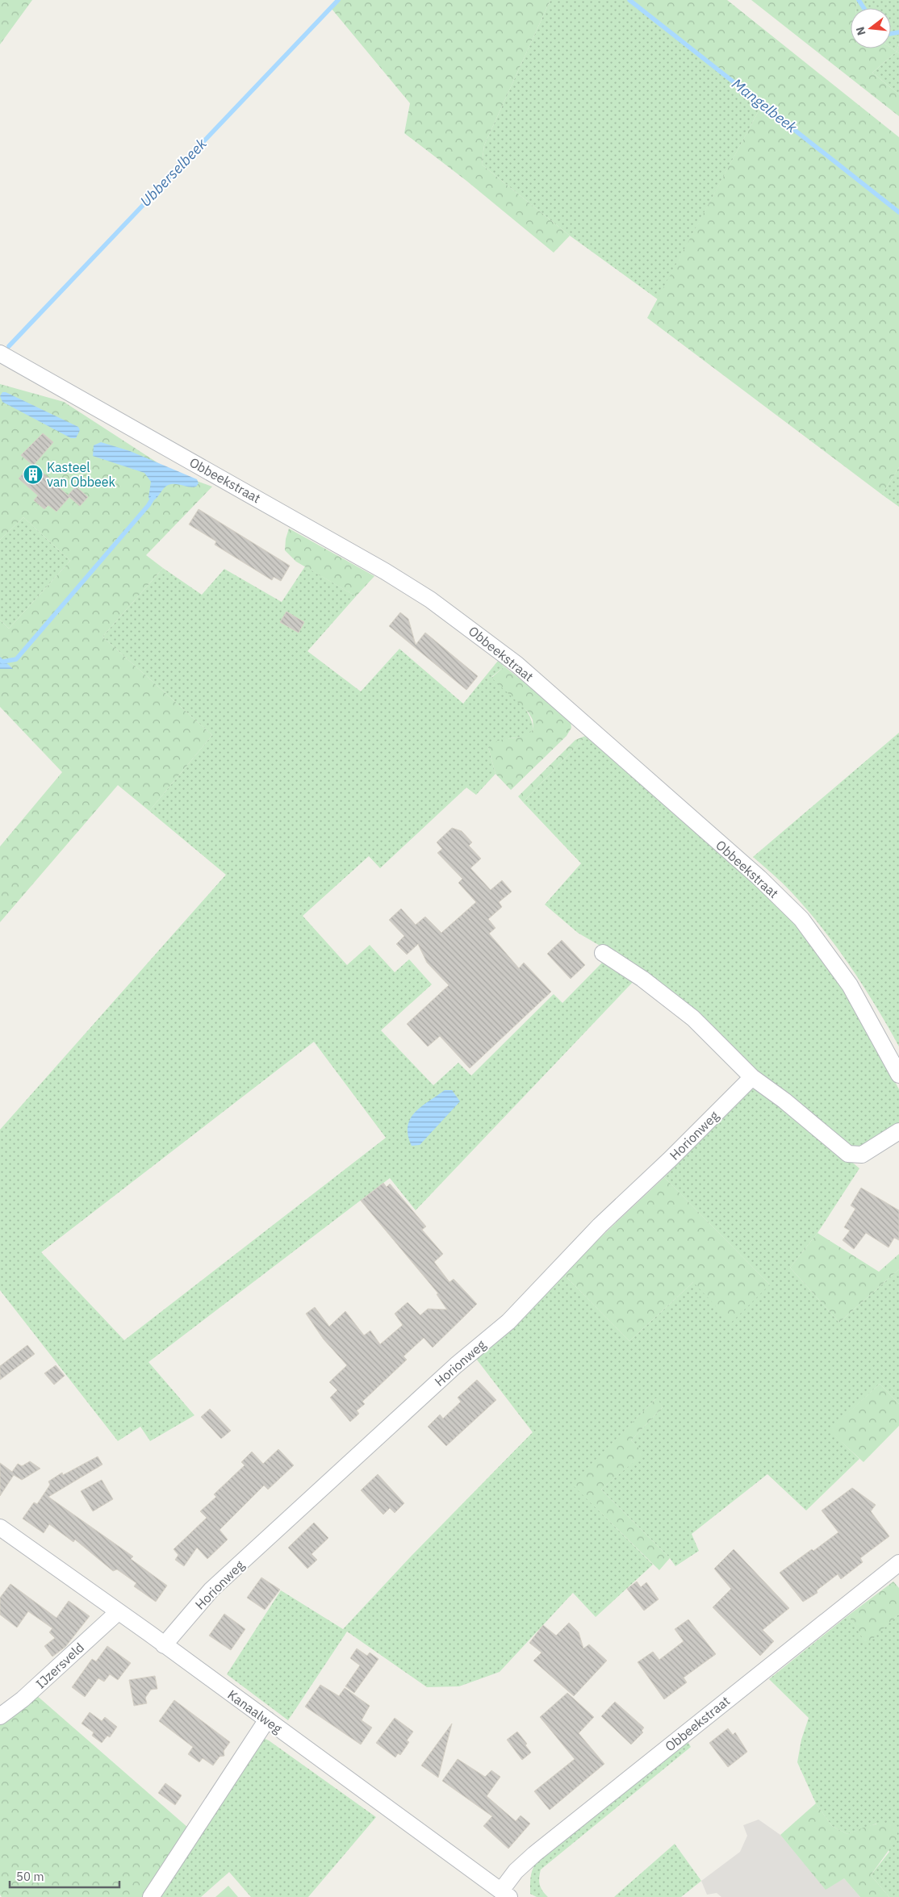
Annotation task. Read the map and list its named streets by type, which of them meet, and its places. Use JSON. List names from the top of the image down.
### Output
{
  "streets": {
    "street": [
      "Obbeekstraat",
      "Horionweg",
      "IJzersveld",
      "Kanaalweg"
    ]
  },
  "crossings": [
    ["Obbeekstraat", "Kanaalweg"],
    ["Horionweg", "Kanaalweg"],
    ["IJzersveld", "Kanaalweg"]
  ],
  "water": ["Mangelbeek", "Ubberselbeek"],
  "places": {
    "building": ["Kasteel van Obbeek"]
  },
  "scale_bar": "50 m",
  "north": "left"
}
